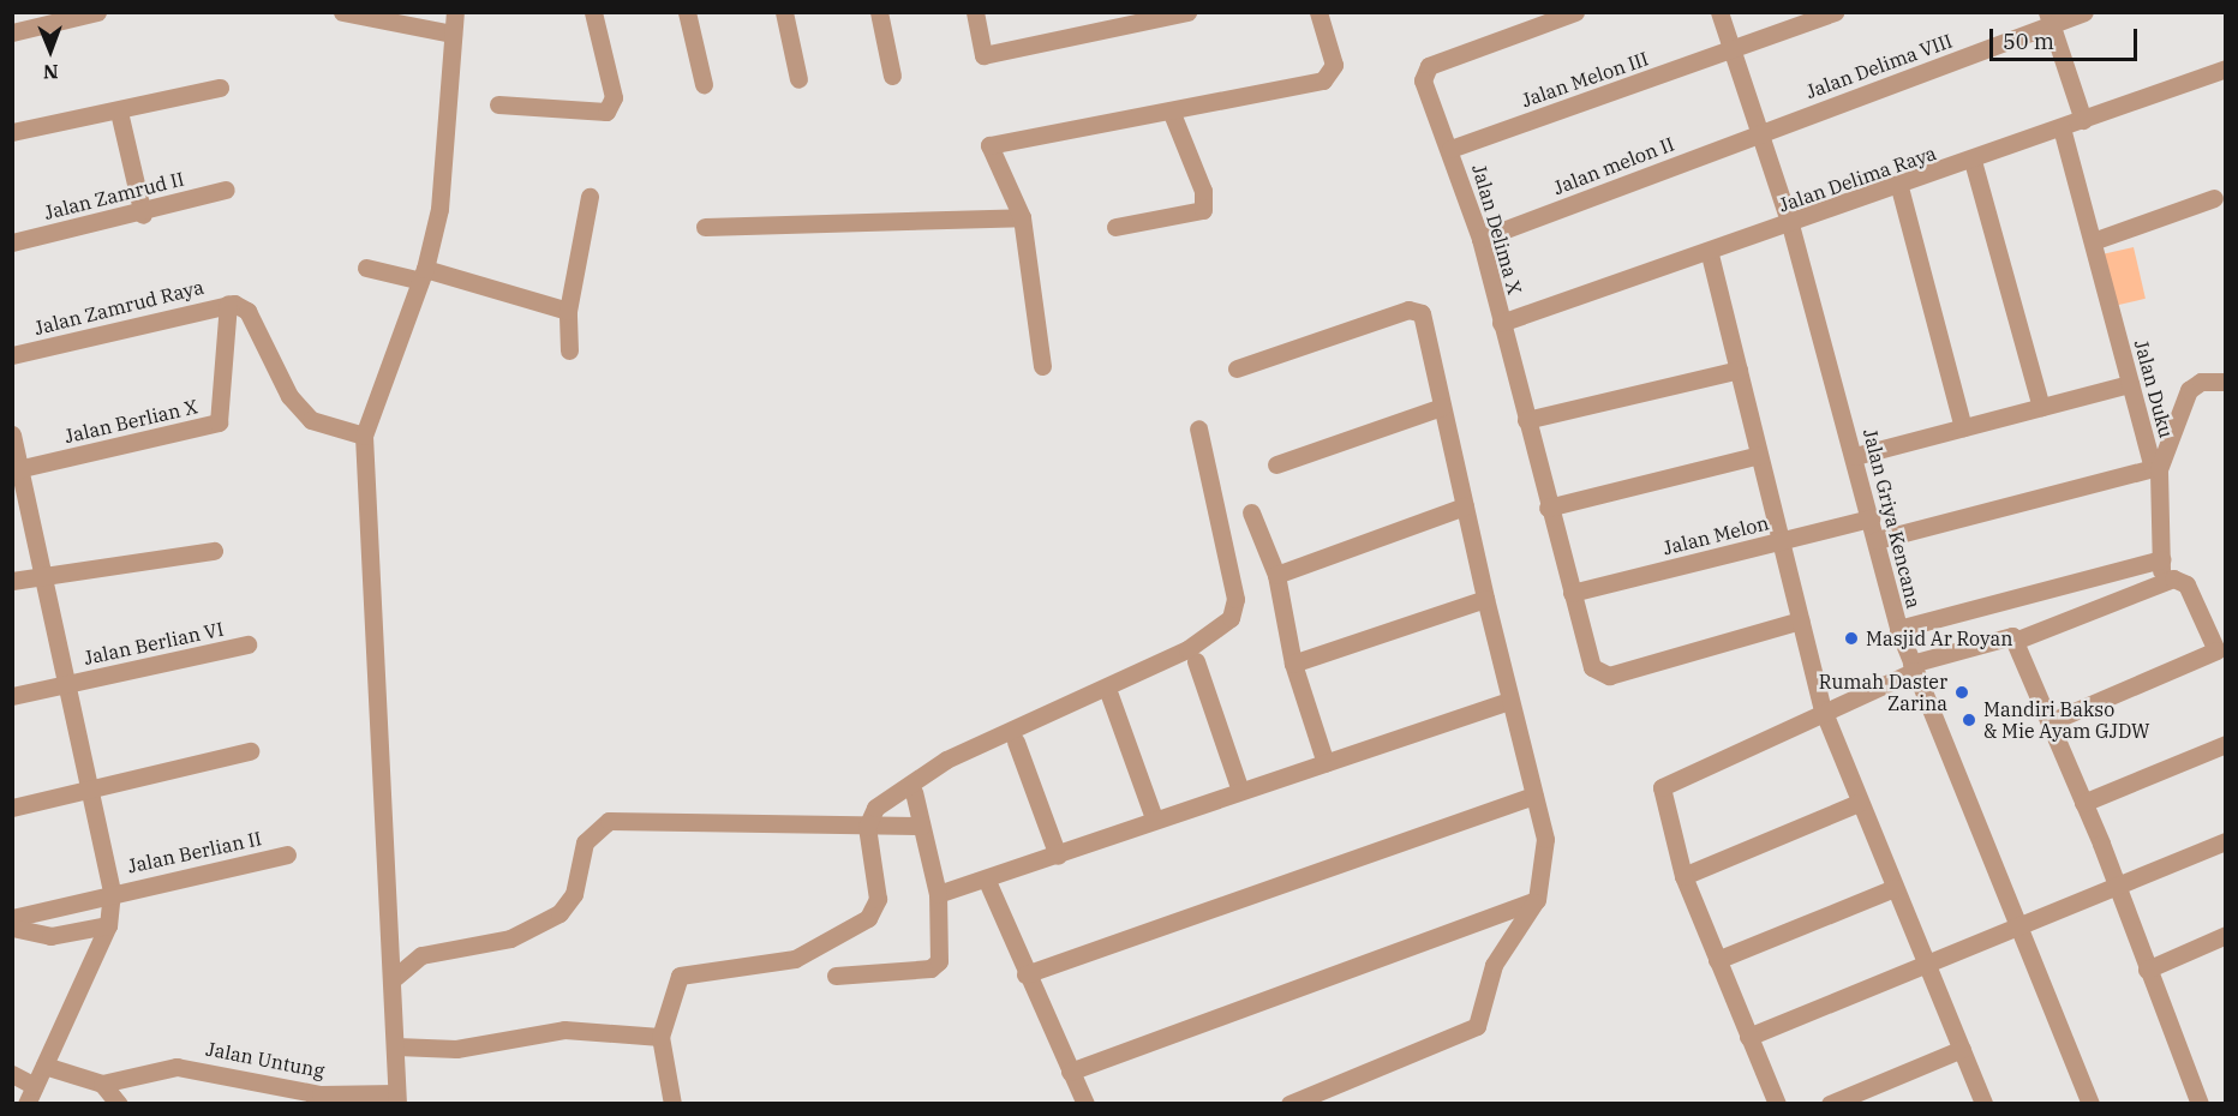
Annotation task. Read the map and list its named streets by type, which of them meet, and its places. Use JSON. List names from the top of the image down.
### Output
{
  "streets": {
    "street": [
      "Jalan Delima VIII",
      "Jalan Melon III",
      "Jalan melon II",
      "Jalan Delima Raya",
      "Jalan Zamrud II",
      "Jalan Delima X",
      "Jalan Zamrud Raya",
      "Jalan Duku",
      "Jalan Berlian X",
      "Jalan Griya Kencana",
      "Jalan Melon",
      "Jalan Berlian VI",
      "Jalan Berlian II",
      "Jalan Untung"
    ]
  },
  "crossings": [
    ["Jalan Delima VIII", "Jalan melon II"],
    ["Jalan Delima VIII", "Jalan Griya Kencana"],
    ["Jalan Melon III", "Jalan Delima X"],
    ["Jalan Melon III", "Jalan Griya Kencana"],
    ["Jalan melon II", "Jalan Delima X"],
    ["Jalan melon II", "Jalan Griya Kencana"],
    ["Jalan Delima Raya", "Jalan Delima X"],
    ["Jalan Delima Raya", "Jalan Duku"],
    ["Jalan Delima Raya", "Jalan Griya Kencana"],
    ["Jalan Delima X", "Jalan Melon"],
    ["Jalan Zamrud Raya", "Jalan Berlian X"],
    ["Jalan Duku", "Jalan Griya Kencana"],
    ["Jalan Griya Kencana", "Jalan Melon"]
  ],
  "places": ["Masjid Ar Royan", "Rumah Daster Zarina", "Mandiri Bakso & Mie Ayam GJDW"],
  "scale_bar": "50 m",
  "north": "bottom"
}
